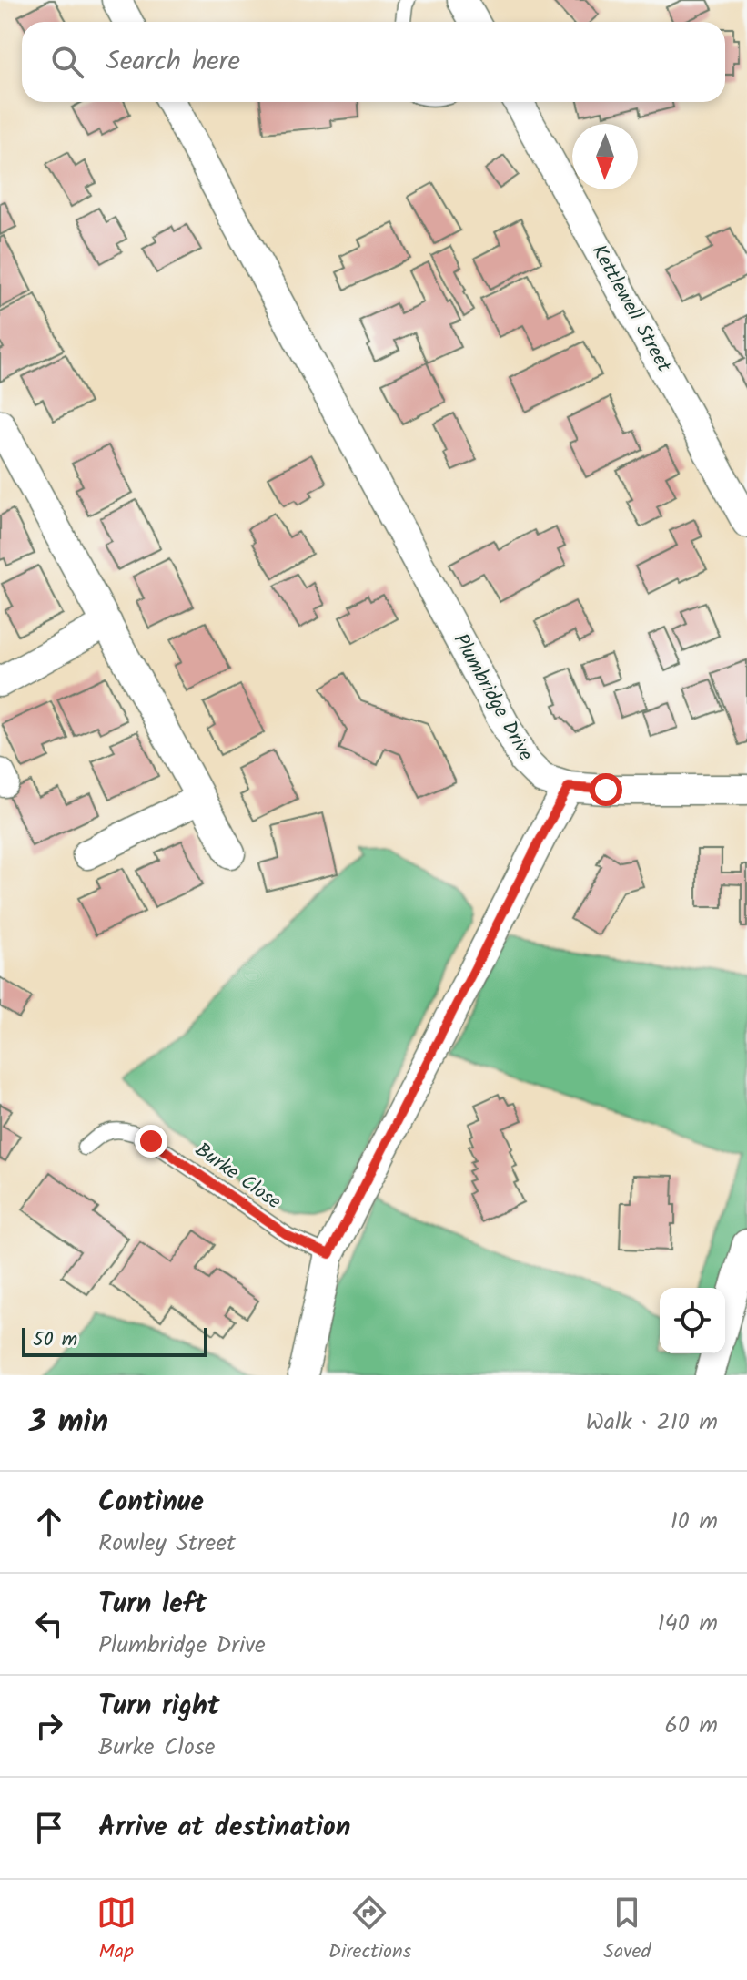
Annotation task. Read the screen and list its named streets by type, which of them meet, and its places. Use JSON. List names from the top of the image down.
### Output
{
  "streets": {
    "street": ["Kettlewell Street", "Plumbridge Drive"],
    "lane": ["Burke Close"]
  },
  "scale_bar": "50 m",
  "north": "bottom",
  "page": {
    "search": "Search here",
    "scale": "50 m",
    "heading": ["3 min", "Walk · 210 m"],
    "list": [
      ["Continue", "Rowley Street", "10 m"],
      ["Turn left", "Plumbridge Drive", "140 m"],
      ["Turn right", "Burke Close", "60 m"],
      "Arrive at destination"
    ],
    "nav": ["Map", "Directions", "Saved"]
  }
}
